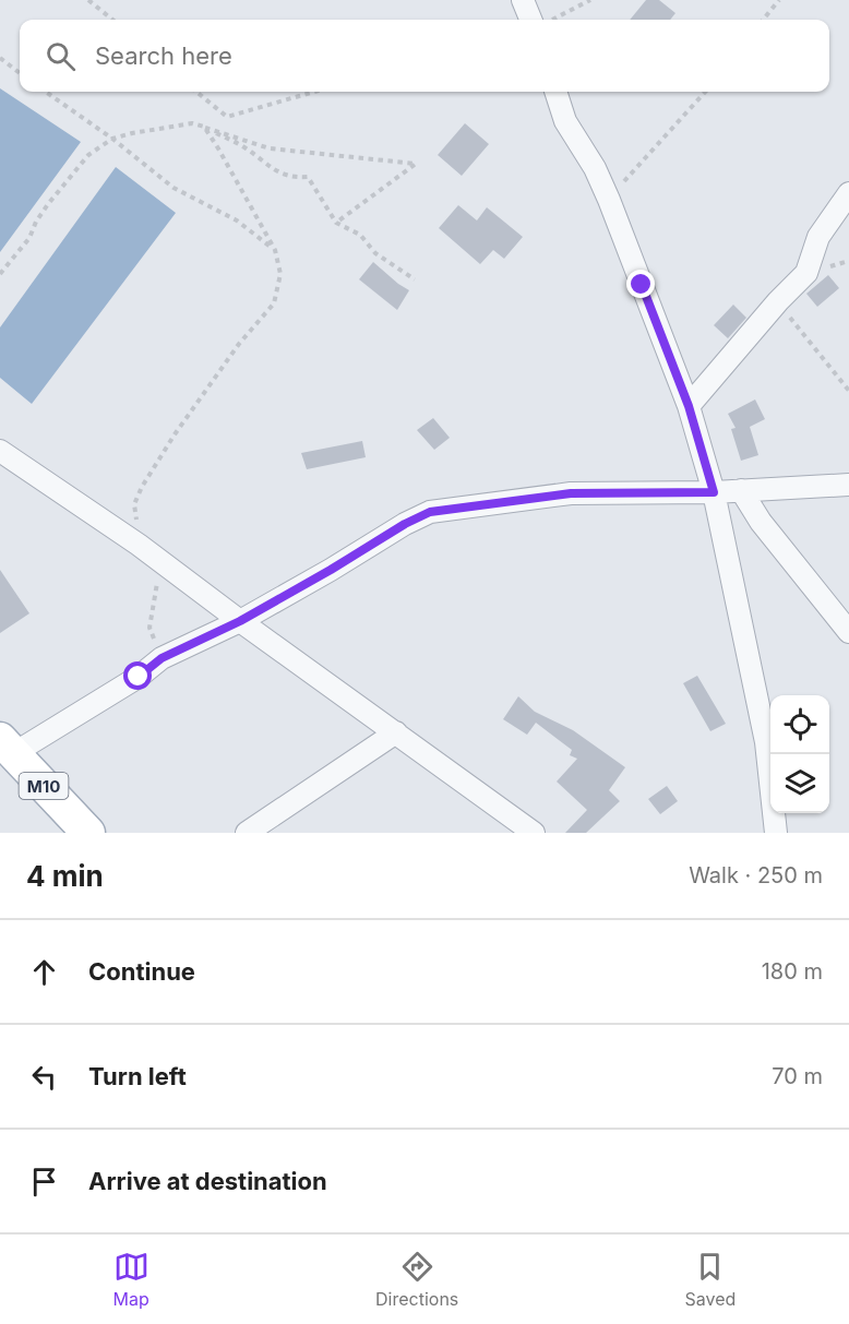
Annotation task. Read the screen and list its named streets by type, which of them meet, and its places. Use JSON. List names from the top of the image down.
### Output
{
  "streets": {
    "main road": ["M10"]
  },
  "page": {
    "search": "Search here",
    "heading": ["4 min", "Walk · 250 m"],
    "list": [
      ["Continue", "180 m"],
      ["Turn left", "70 m"],
      "Arrive at destination"
    ],
    "nav": ["Map", "Directions", "Saved"]
  }
}
